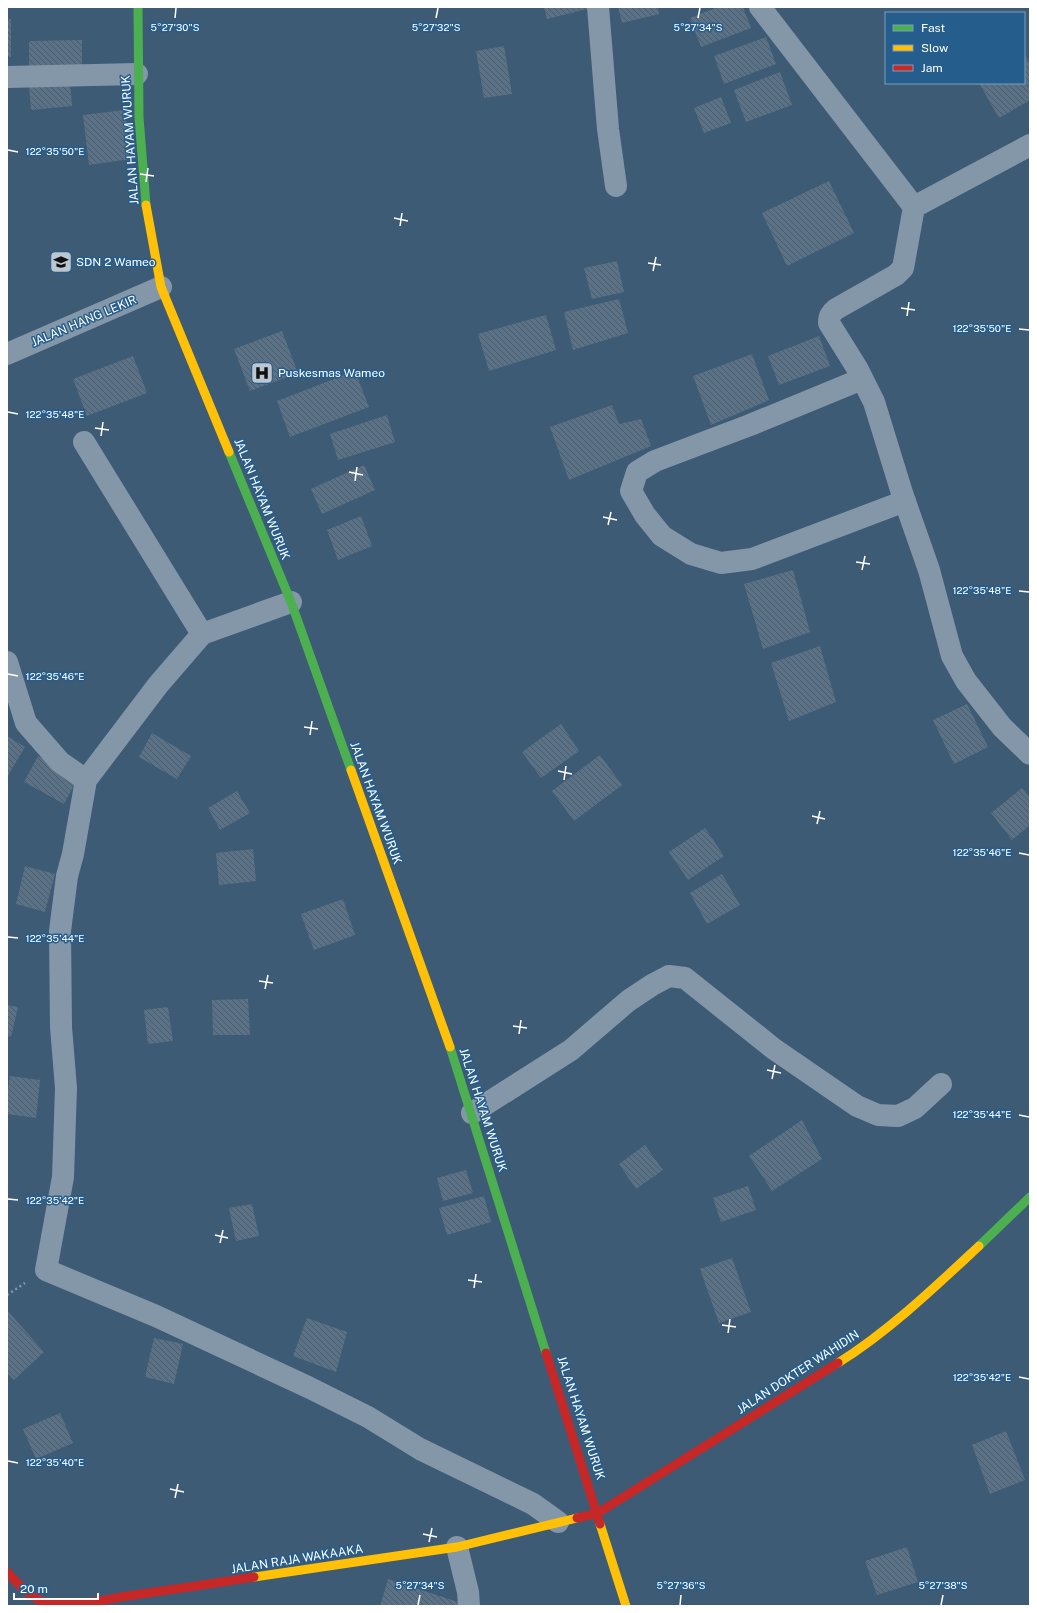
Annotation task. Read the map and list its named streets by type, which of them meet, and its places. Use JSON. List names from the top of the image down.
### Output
{
  "streets": {
    "street": [
      "JALAN HAYAM WURUK",
      "JALAN HANG LEKIR",
      "JALAN DOKTER WAHIDIN",
      "JALAN RAJA WAKAAKA"
    ]
  },
  "crossings": [
    ["JALAN HAYAM WURUK", "JALAN HANG LEKIR"],
    ["JALAN HAYAM WURUK", "JALAN DOKTER WAHIDIN"],
    ["JALAN HAYAM WURUK", "JALAN RAJA WAKAAKA"],
    ["JALAN DOKTER WAHIDIN", "JALAN RAJA WAKAAKA"]
  ],
  "places": {
    "school or university": ["SDN 2 Wameo"],
    "hospital": ["Puskesmas Wameo"]
  },
  "legend": ["Fast", "Slow", "Jam"],
  "scale_bar": "20 m",
  "coordinates": [
    "5°27'30\"S",
    "5°27'32\"S",
    "5°27'34\"S",
    "122°35'50\"E",
    "122°35'48\"E",
    "122°35'46\"E",
    "122°35'44\"E",
    "122°35'42\"E",
    "122°35'40\"E",
    "5°27'36\"S",
    "5°27'38\"S"
  ]
}
